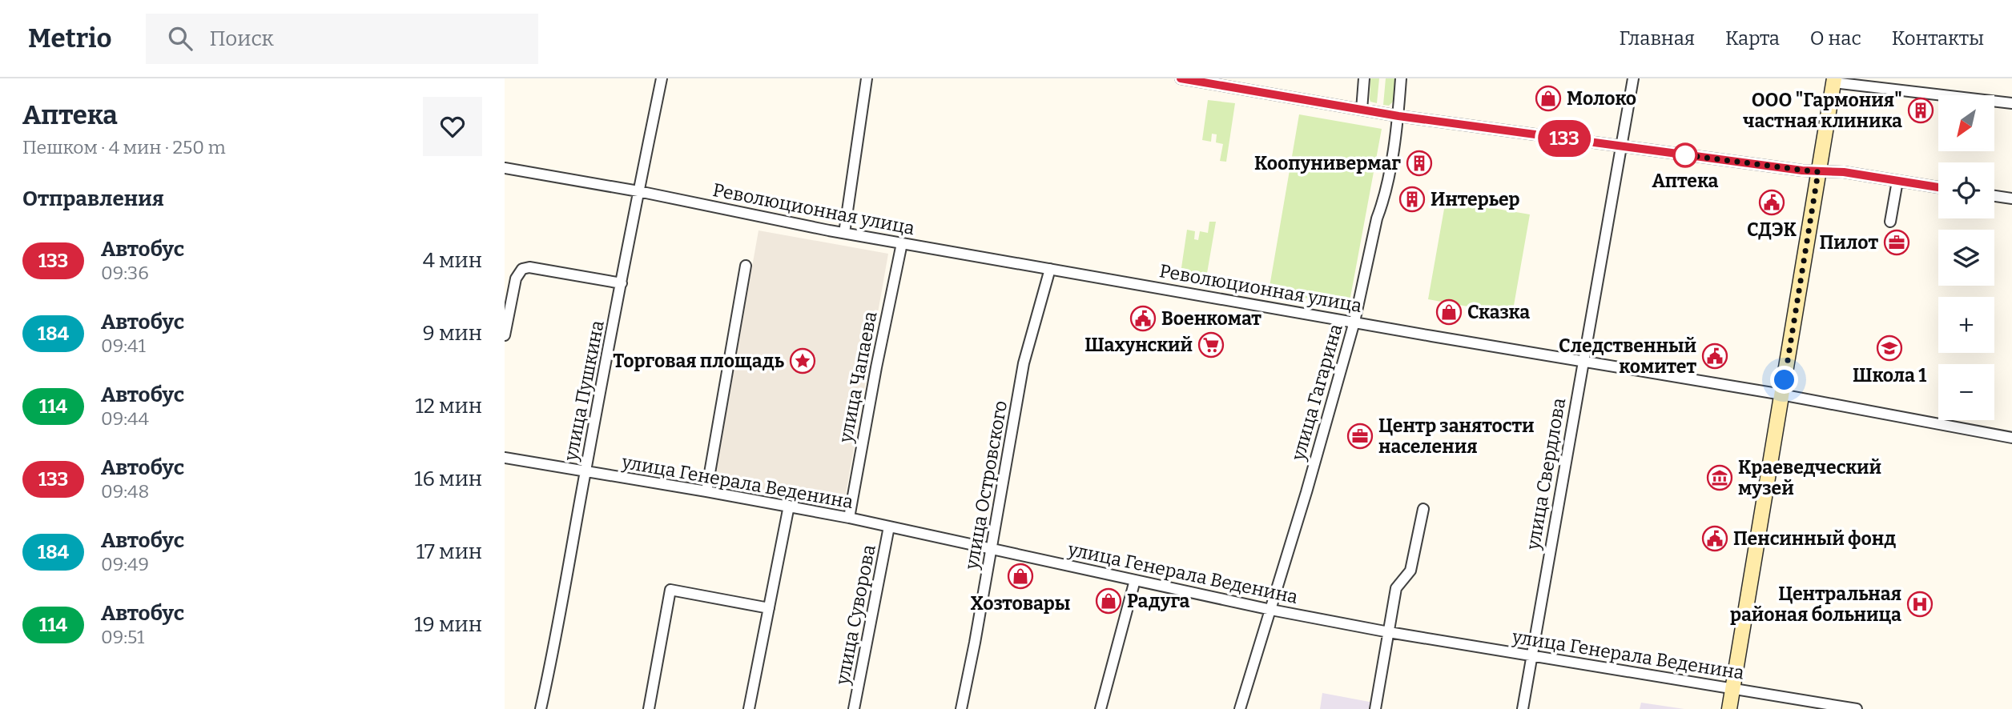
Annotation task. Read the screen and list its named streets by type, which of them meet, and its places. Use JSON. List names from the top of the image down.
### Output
{
  "streets": {
    "street": [
      "Революционная улица",
      "улица Чапаева",
      "улица Пушкина",
      "улица Гагарина",
      "улица Свердлова",
      "улица Генерала Веденина",
      "улица Островского",
      "улица Суворова"
    ]
  },
  "crossings": [
    ["Революционная улица", "улица Чапаева"],
    ["Революционная улица", "улица Пушкина"],
    ["Революционная улица", "улица Гагарина"],
    ["Революционная улица", "улица Свердлова"],
    ["Революционная улица", "улица Островского"],
    ["улица Чапаева", "улица Генерала Веденина"],
    ["улица Пушкина", "улица Генерала Веденина"],
    ["улица Гагарина", "улица Генерала Веденина"],
    ["улица Свердлова", "улица Генерала Веденина"],
    ["улица Генерала Веденина", "улица Островского"],
    ["улица Генерала Веденина", "улица Суворова"]
  ],
  "places": {
    "shop": [
      "Молоко",
      "Сказка",
      "Хозтовары",
      "Радуга"
    ],
    "building": ["ООО \"Гармония\" частная клиника", "Коопунивермаг", "Интерьер"],
    "other": ["Аптека"],
    "public building": [
      "СДЭК",
      "Военкомат",
      "Следственный комитет",
      "Пенсинный фонд"
    ],
    "office": ["Пилот", "Центр занятости населения"],
    "supermarket": ["Шахунский"],
    "school or university": ["Школа 1"],
    "place": ["Торговая площадь"],
    "museum": ["Краеведческий музей"],
    "hospital": ["Центральная районая больница"]
  },
  "lines": ["bus line 133"],
  "north": "bottom left",
  "page": {
    "header": "Metrio",
    "search": "Поиск",
    "nav": [
      "Главная",
      "Карта",
      "О нас",
      "Контакты"
    ],
    "heading": [
      ["Аптека", "Пешком · 4 мин · 250 m"],
      "Отправления"
    ],
    "on_map": "133",
    "map_buttons": ["+", "−"],
    "list": [
      {
        "mark": "133",
        "name": "Автобус",
        "note": "09:36",
        "value": "4 мин"
      },
      {
        "mark": "184",
        "name": "Автобус",
        "note": "09:41",
        "value": "9 мин"
      },
      {
        "mark": "114",
        "name": "Автобус",
        "note": "09:44",
        "value": "12 мин"
      },
      {
        "mark": "133",
        "name": "Автобус",
        "note": "09:48",
        "value": "16 мин"
      },
      {
        "mark": "184",
        "name": "Автобус",
        "note": "09:49",
        "value": "17 мин"
      },
      {
        "mark": "114",
        "name": "Автобус",
        "note": "09:51",
        "value": "19 мин"
      }
    ]
  }
}
